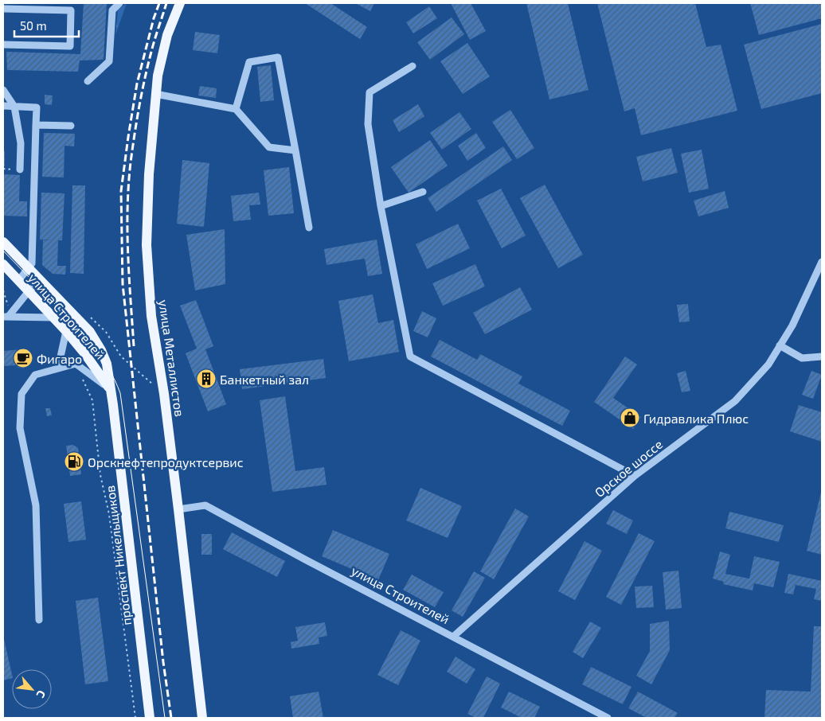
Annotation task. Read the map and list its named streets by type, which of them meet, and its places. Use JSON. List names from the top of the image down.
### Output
{
  "streets": {
    "main road": ["улица Строителей", "улица Металлистов", "проспект Никельщиков"],
    "street": ["Орское шоссе"]
  },
  "crossings": [
    ["улица Строителей", "улица Металлистов"],
    ["улица Строителей", "Орское шоссе"],
    ["улица Строителей", "проспект Никельщиков"]
  ],
  "places": {
    "cafe": ["Фигаро"],
    "building": ["Банкетный зал"],
    "shop": ["Гидравлика Плюс"],
    "fuel station": ["Орскнефтепродуктсервис"]
  },
  "scale_bar": "50 m",
  "north": "bottom right"
}
